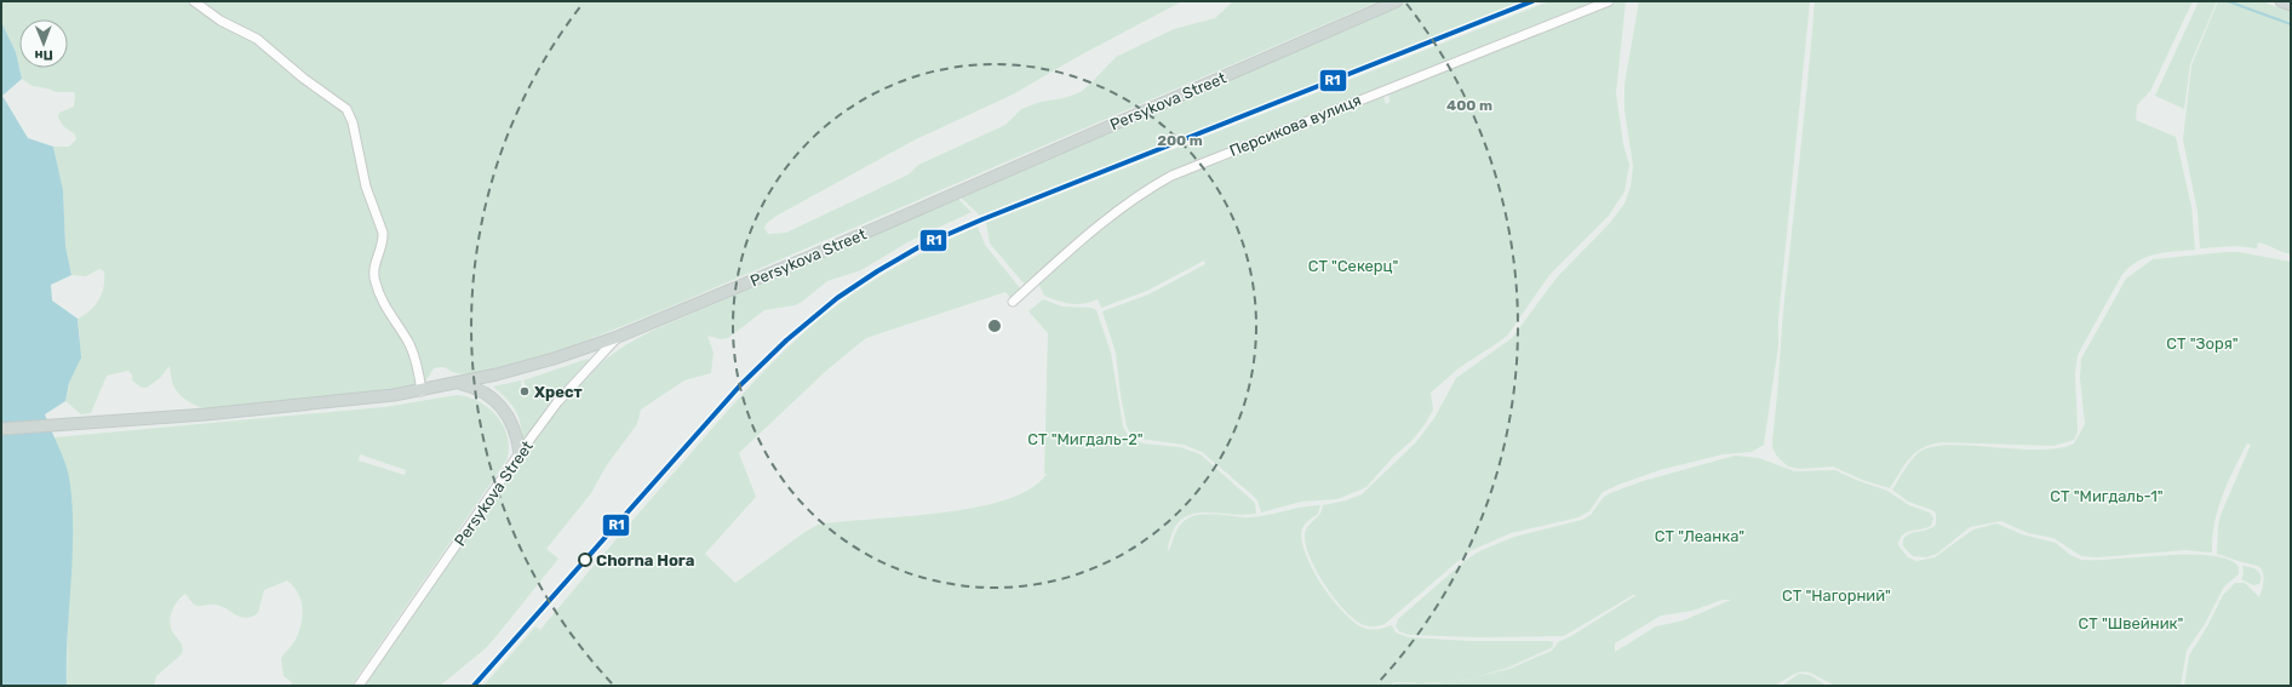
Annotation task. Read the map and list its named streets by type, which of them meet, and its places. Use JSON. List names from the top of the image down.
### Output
{
  "streets": {
    "main road": ["Persykova Street"],
    "street": ["Персикова вулиця"]
  },
  "parks": [
    "СТ \"Секерц\"",
    "СТ \"Зоря\"",
    "СТ \"Мигдаль-2\"",
    "СТ \"Мигдаль-1\"",
    "СТ \"Леанка\"",
    "СТ \"Нагорний\"",
    "СТ \"Швейник\""
  ],
  "places": ["Хрест", "Chorna Hora"],
  "lines": ["transit line R1"],
  "north": "bottom",
  "rings": ["400 m", "200 m"]
}
